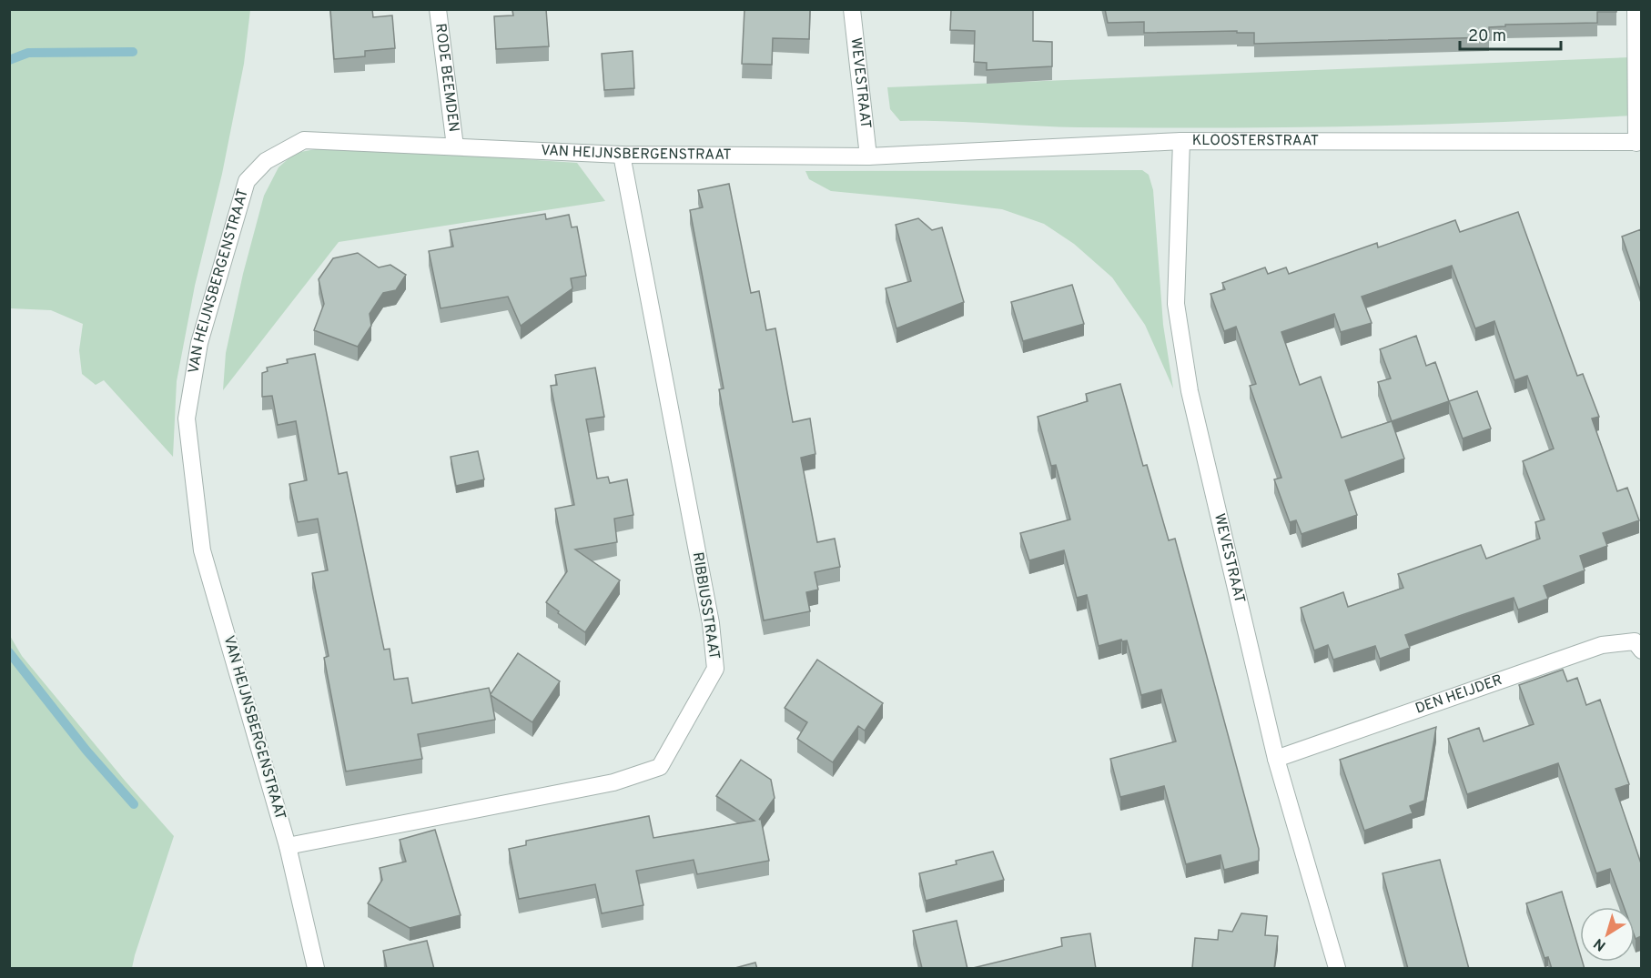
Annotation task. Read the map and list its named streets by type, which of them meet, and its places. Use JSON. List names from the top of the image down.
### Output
{
  "streets": {
    "street": [
      "RODE BEEMDEN",
      "WEVESTRAAT",
      "KLOOSTERSTRAAT",
      "VAN HEIJNSBERGENSTRAAT",
      "RIBBIUSSTRAAT",
      "DEN HEIJDER"
    ]
  },
  "crossings": [
    ["RODE BEEMDEN", "VAN HEIJNSBERGENSTRAAT"],
    ["WEVESTRAAT", "KLOOSTERSTRAAT"],
    ["WEVESTRAAT", "VAN HEIJNSBERGENSTRAAT"],
    ["WEVESTRAAT", "DEN HEIJDER"],
    ["KLOOSTERSTRAAT", "VAN HEIJNSBERGENSTRAAT"],
    ["VAN HEIJNSBERGENSTRAAT", "RIBBIUSSTRAAT"]
  ],
  "scale_bar": "20 m",
  "north": "bottom left"
}
